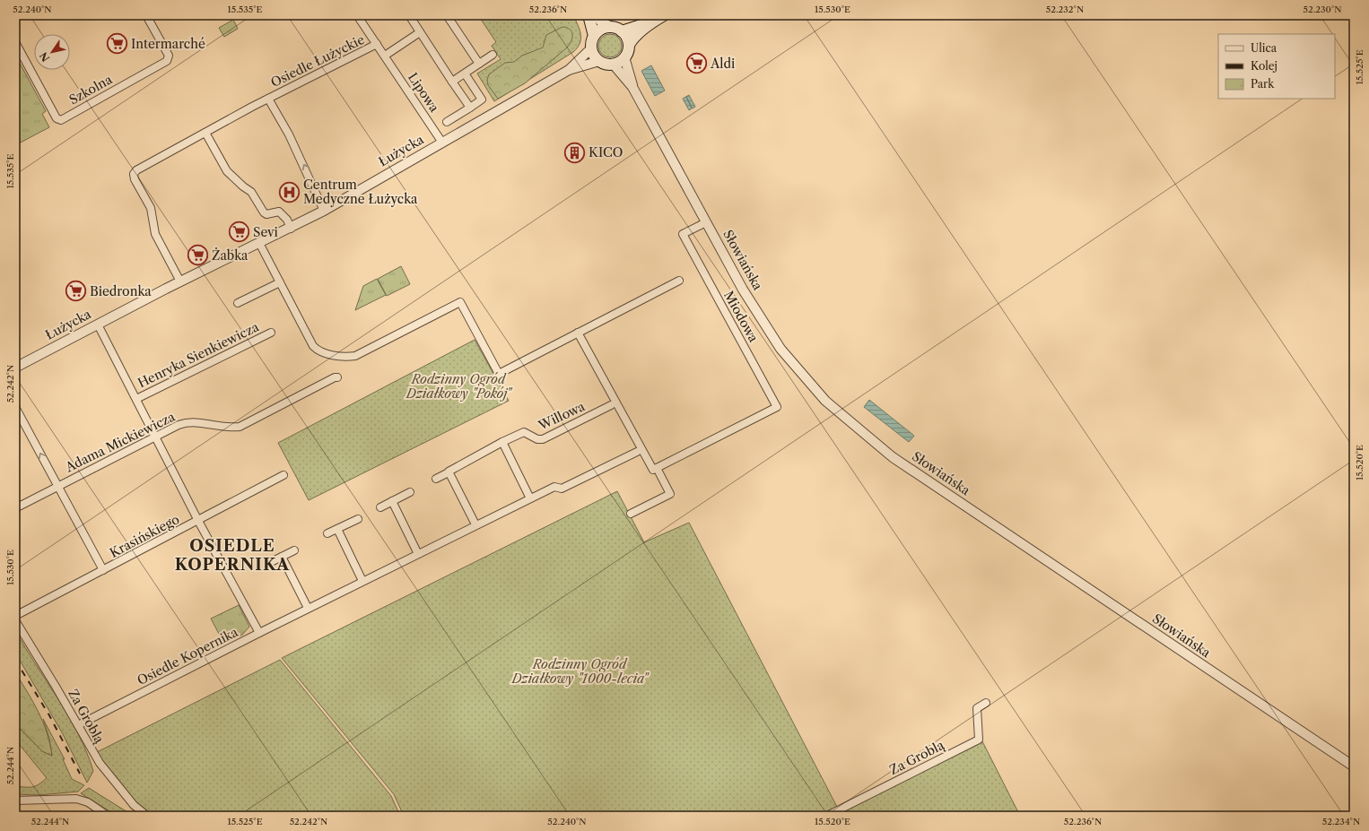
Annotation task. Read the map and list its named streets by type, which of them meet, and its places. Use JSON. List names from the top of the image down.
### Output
{
  "streets": {
    "street": [
      "Osiedle Łużyckie",
      "Szkolna",
      "Lipowa",
      "Łużycka",
      "Słowiańska",
      "Miodowa",
      "Henryka Sienkiewicza",
      "Willowa",
      "Adama Mickiewicza",
      "Krasińskiego",
      "Osiedle Kopernika",
      "Za Groblą"
    ]
  },
  "crossings": [
    ["Osiedle Łużyckie", "Lipowa"],
    ["Osiedle Łużyckie", "Łużycka"],
    ["Lipowa", "Łużycka"],
    ["Łużycka", "Słowiańska"],
    ["Słowiańska", "Miodowa"],
    ["Osiedle Kopernika", "Za Groblą"]
  ],
  "districts": ["OSIEDLE KOPERNIKA"],
  "parks": ["Rodzinny Ogród Działkowy \"Pokój\"", "Rodzinny Ogród Działkowy \"1000-lecia\""],
  "places": {
    "supermarket": [
      "Intermarché",
      "Aldi",
      "Sevi",
      "Żabka",
      "Biedronka"
    ],
    "building": ["KICO"],
    "hospital": ["Centrum Medyczne Łużycka"]
  },
  "legend": ["Ulica", "Kolej", "Park"],
  "north": "bottom left",
  "coordinates": [
    "52.240°N",
    "15.535°E",
    "52.236°N",
    "15.530°E",
    "52.232°N",
    "52.230°N",
    "15.525°E",
    "52.242°N",
    "15.520°E",
    "52.244°N",
    "52.234°N"
  ]
}
